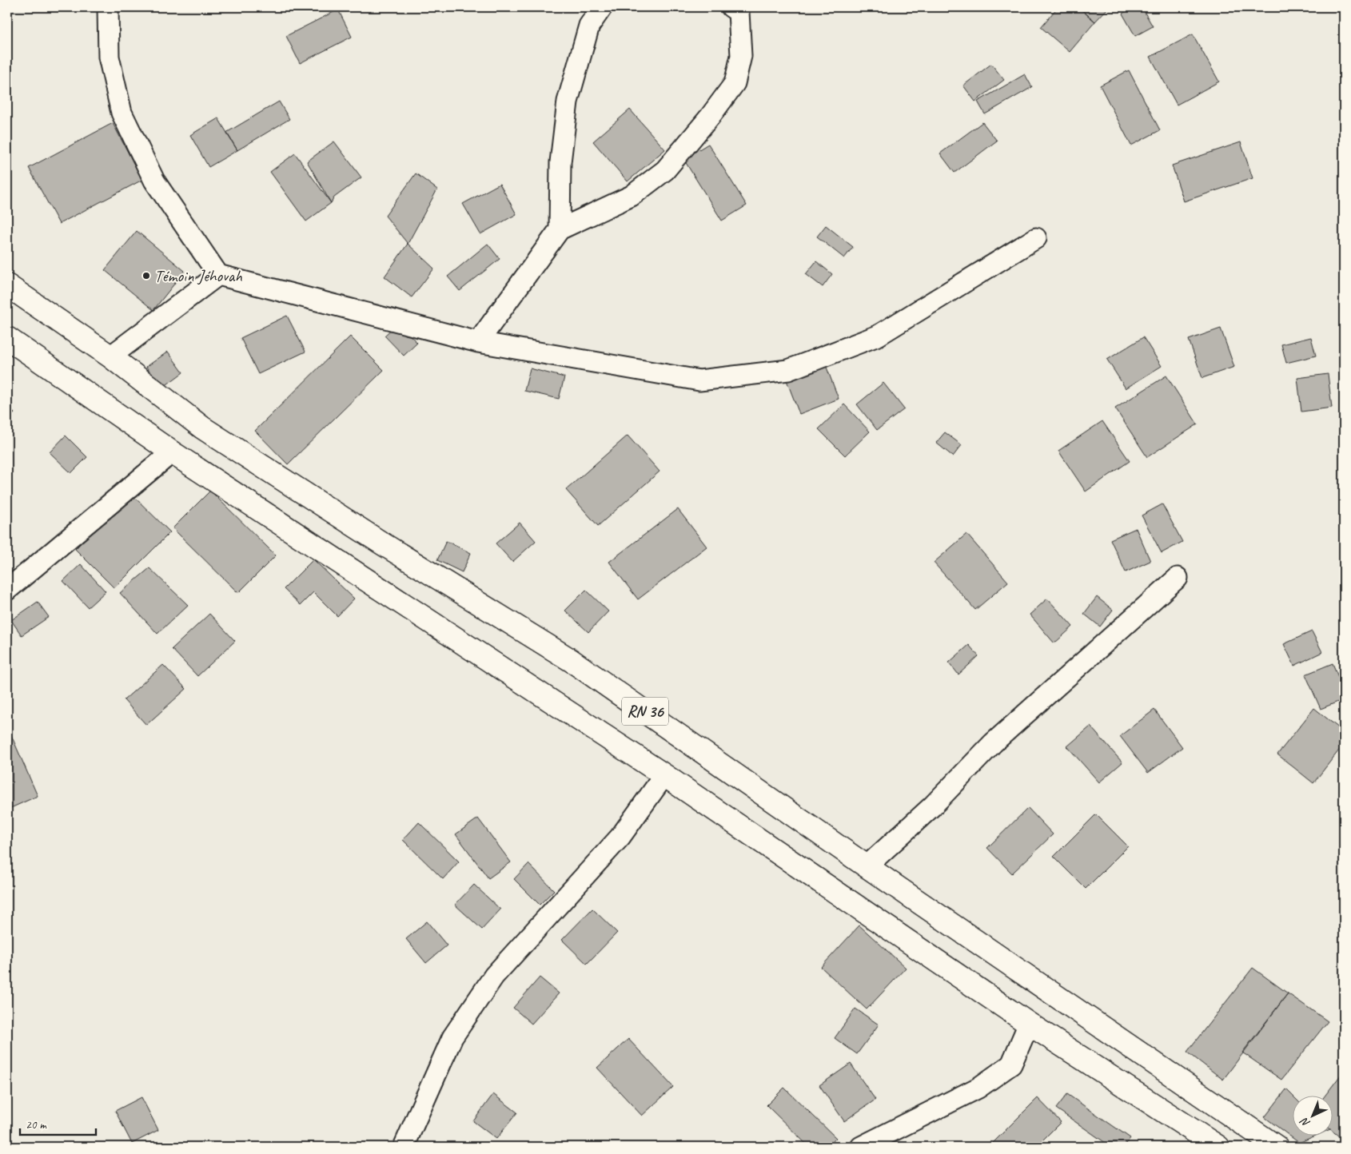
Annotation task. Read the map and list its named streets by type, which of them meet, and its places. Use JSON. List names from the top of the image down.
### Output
{
  "streets": {
    "main road": ["RN 36"]
  },
  "places": ["Témoin Jéhovah"],
  "scale_bar": "20 m",
  "north": "bottom left"
}
